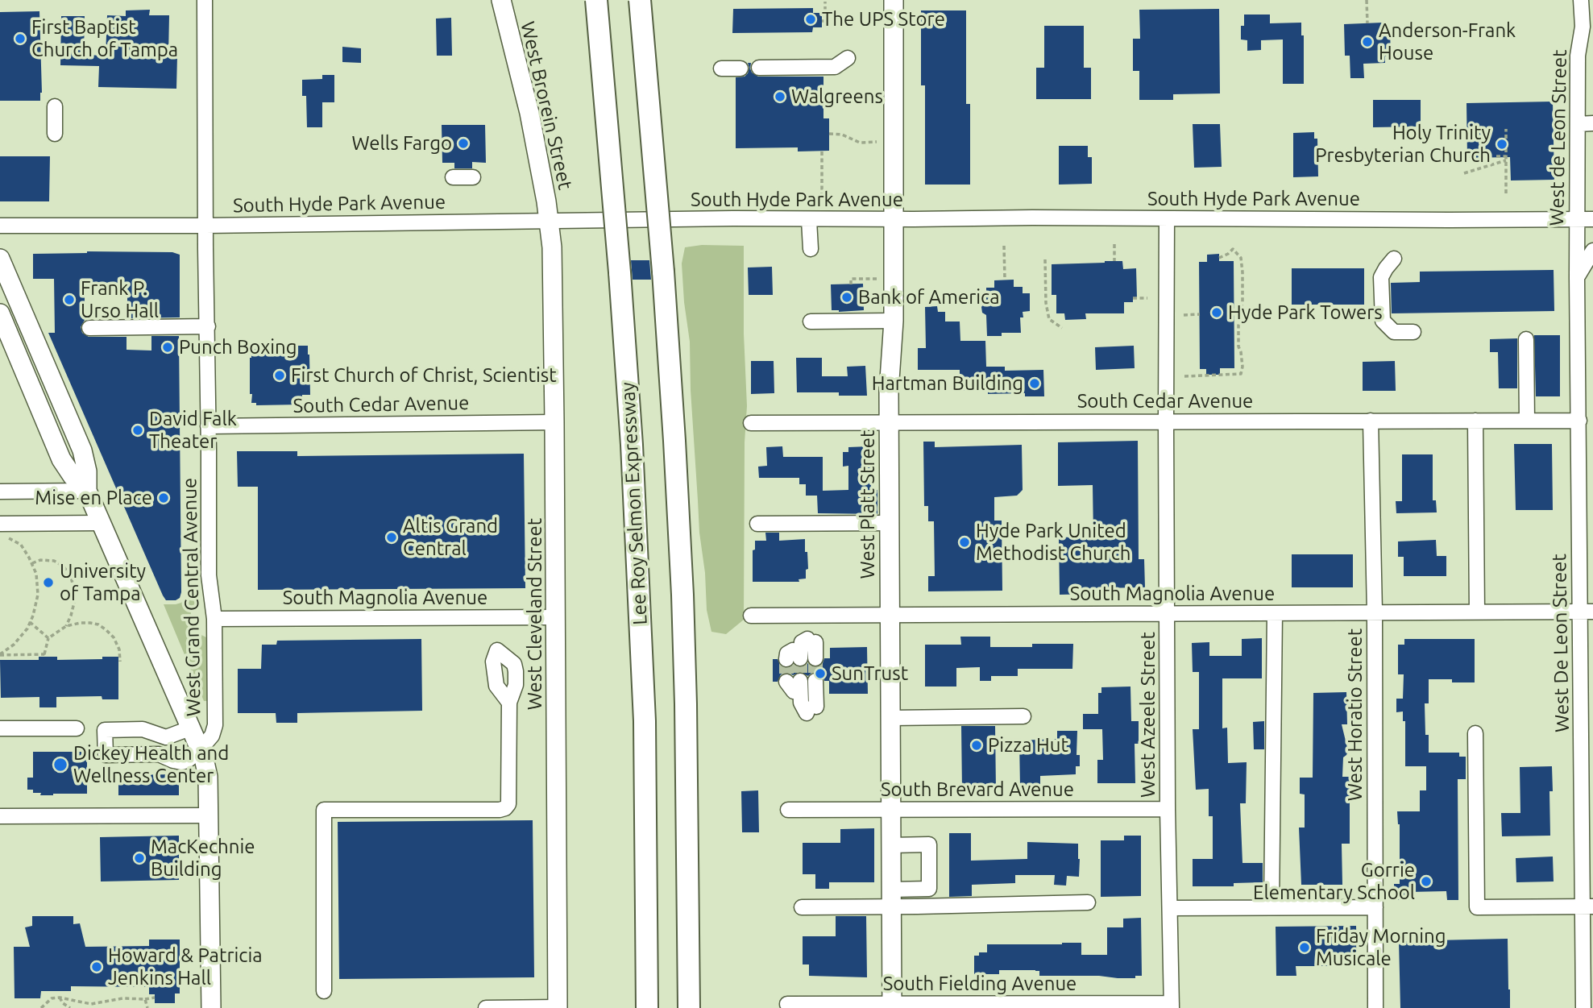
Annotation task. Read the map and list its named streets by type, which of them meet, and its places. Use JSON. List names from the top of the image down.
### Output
{
  "streets": {
    "highway": ["Lee Roy Selmon Expressway"],
    "main road": ["West Brorein Street", "West Platt Street", "West Cleveland Street"],
    "street": [
      "West de Leon Street",
      "South Hyde Park Avenue",
      "South Cedar Avenue",
      "South Magnolia Avenue",
      "West Grand Central Avenue",
      "West De Leon Street",
      "West Azeele Street",
      "West Horatio Street",
      "South Brevard Avenue",
      "South Fielding Avenue"
    ]
  },
  "crossings": [
    ["West Brorein Street", "South Hyde Park Avenue"],
    ["West Brorein Street", "West Cleveland Street"],
    ["West de Leon Street", "South Hyde Park Avenue"],
    ["West de Leon Street", "West De Leon Street"],
    ["South Hyde Park Avenue", "West Platt Street"],
    ["South Hyde Park Avenue", "West Grand Central Avenue"],
    ["South Hyde Park Avenue", "West Cleveland Street"],
    ["South Hyde Park Avenue", "West Azeele Street"],
    ["South Cedar Avenue", "West Platt Street"],
    ["South Cedar Avenue", "West Grand Central Avenue"],
    ["South Cedar Avenue", "West Cleveland Street"],
    ["South Cedar Avenue", "West De Leon Street"],
    ["South Cedar Avenue", "West Azeele Street"],
    ["South Cedar Avenue", "West Horatio Street"],
    ["West Platt Street", "South Magnolia Avenue"],
    ["West Platt Street", "South Brevard Avenue"],
    ["West Platt Street", "South Fielding Avenue"],
    ["South Magnolia Avenue", "West Grand Central Avenue"],
    ["South Magnolia Avenue", "West Cleveland Street"],
    ["South Magnolia Avenue", "West De Leon Street"],
    ["South Magnolia Avenue", "West Azeele Street"],
    ["South Magnolia Avenue", "West Horatio Street"],
    ["West Azeele Street", "South Brevard Avenue"],
    ["West Azeele Street", "South Fielding Avenue"]
  ],
  "places": [
    "The UPS Store",
    "First Baptist Church of Tampa",
    "Anderson-Frank House",
    "Walgreens",
    "Wells Fargo",
    "Holy Trinity Presbyterian Church",
    "Bank of America",
    "Frank P. Urso Hall",
    "Hyde Park Towers",
    "Punch Boxing",
    "First Church of Christ, Scientist",
    "Hartman Building",
    "David Falk Theater",
    "Mise en Place",
    "Altis Grand Central",
    "Hyde Park United Methodist Church",
    "University of Tampa",
    "SunTrust",
    "Pizza Hut",
    "Dickey Health and Wellness Center",
    "MacKechnie Building",
    "Gorrie Elementary School",
    "Friday Morning Musicale",
    "Howard & Patricia Jenkins Hall"
  ]
}
